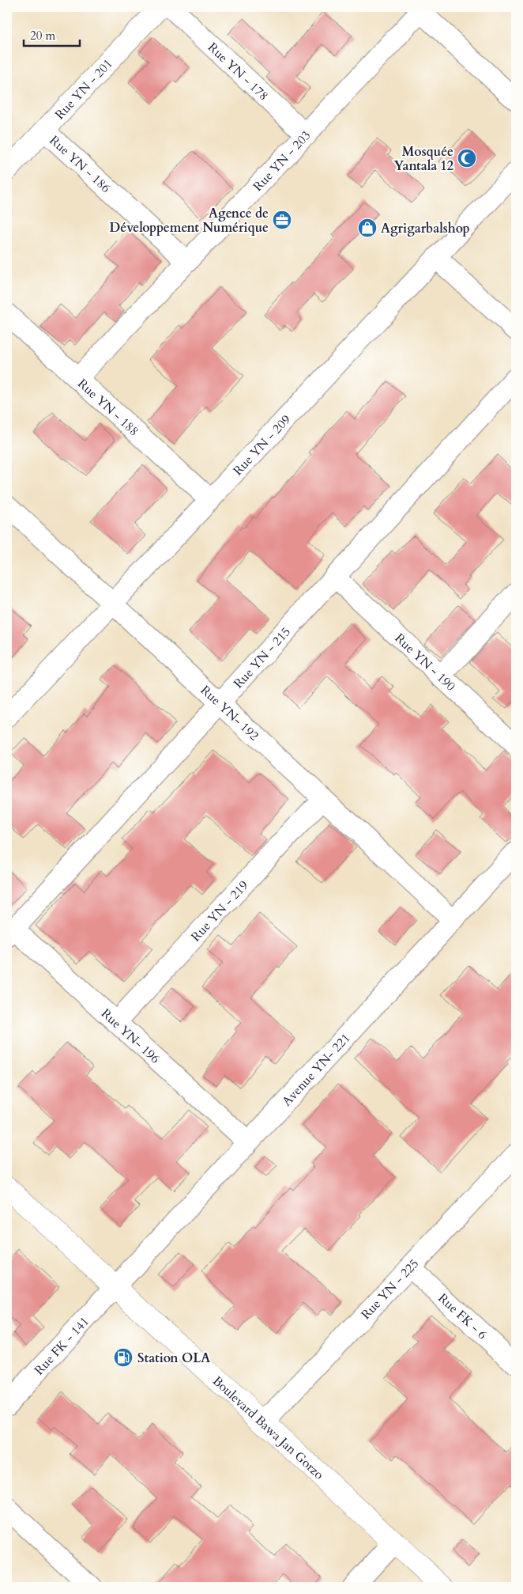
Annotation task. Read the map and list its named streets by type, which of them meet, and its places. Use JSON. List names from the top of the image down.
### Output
{
  "streets": {
    "main road": ["Boulevard Bawa Jan Gorzo"],
    "street": [
      "Rue YN - 178",
      "Rue YN - 201",
      "Rue YN - 203",
      "Rue YN - 186",
      "Rue YN - 188",
      "Rue YN - 209",
      "Rue YN - 215",
      "Rue YN - 190",
      "Rue YN- 192",
      "Rue YN - 219",
      "Rue YN- 196",
      "Avenue YN- 221",
      "Rue YN - 225",
      "Rue FK - 6",
      "Rue FK - 141"
    ]
  },
  "crossings": [
    ["Rue YN - 178", "Rue YN - 203"],
    ["Rue YN - 201", "Rue YN - 186"],
    ["Rue YN - 203", "Rue YN - 186"],
    ["Rue YN - 203", "Rue YN - 188"],
    ["Rue YN - 188", "Rue YN - 209"],
    ["Rue YN - 209", "Rue YN- 192"],
    ["Rue YN - 215", "Rue YN - 190"],
    ["Rue YN - 215", "Rue YN- 192"],
    ["Rue YN - 215", "Rue YN- 196"],
    ["Rue YN- 192", "Rue YN - 219"],
    ["Rue YN- 192", "Avenue YN- 221"],
    ["Rue YN - 219", "Rue YN- 196"],
    ["Rue YN- 196", "Avenue YN- 221"],
    ["Avenue YN- 221", "Rue FK - 141"],
    ["Avenue YN- 221", "Boulevard Bawa Jan Gorzo"],
    ["Rue YN - 225", "Rue FK - 6"],
    ["Rue YN - 225", "Boulevard Bawa Jan Gorzo"],
    ["Rue FK - 141", "Boulevard Bawa Jan Gorzo"]
  ],
  "places": {
    "mosque": ["Mosquée Yantala 12"],
    "office": ["Agence de Développement Numérique"],
    "shop": ["Agrigarbalshop"],
    "fuel station": ["Station OLA"]
  },
  "scale_bar": "20 m"
}
